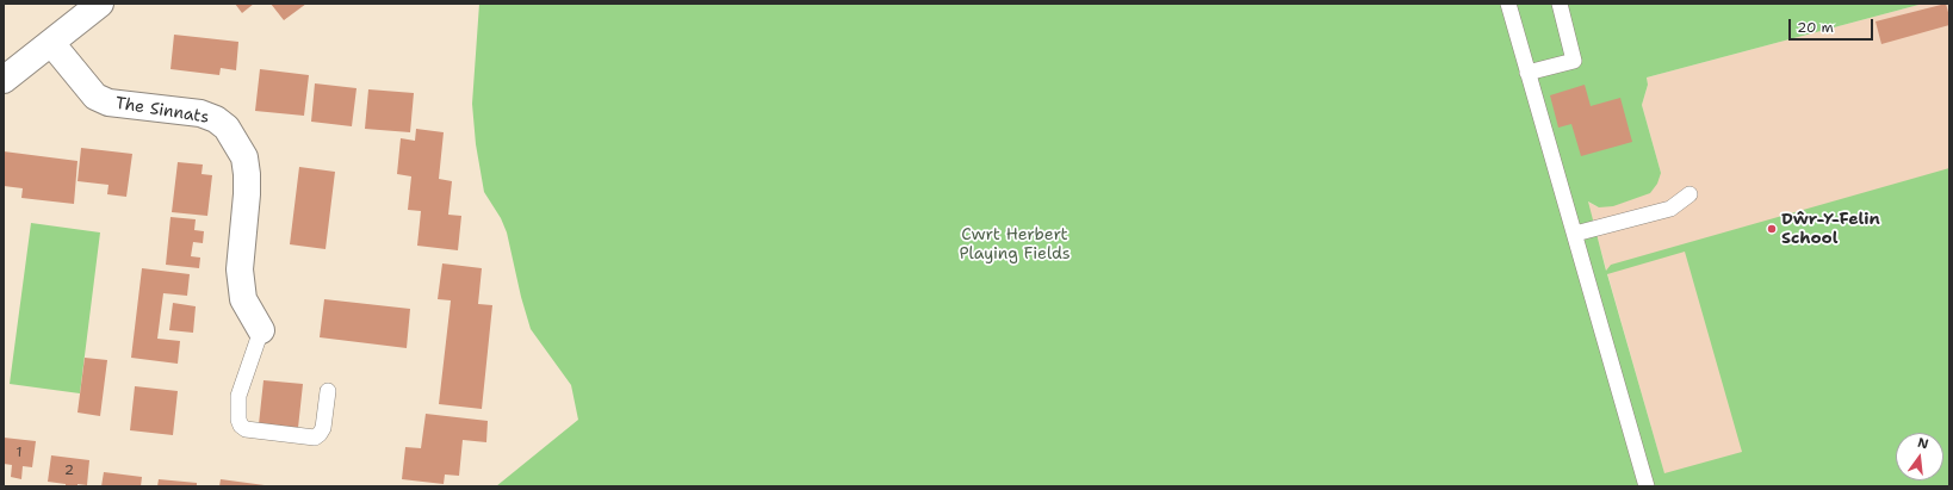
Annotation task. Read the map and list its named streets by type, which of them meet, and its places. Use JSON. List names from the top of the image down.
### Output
{
  "streets": {
    "street": ["The Sinnats"]
  },
  "parks": ["Cwrt Herbert Playing Fields"],
  "places": ["Dŵr-Y-Felin School"],
  "house_numbers": ["1", "2"],
  "scale_bar": "20 m",
  "north": "top"
}
